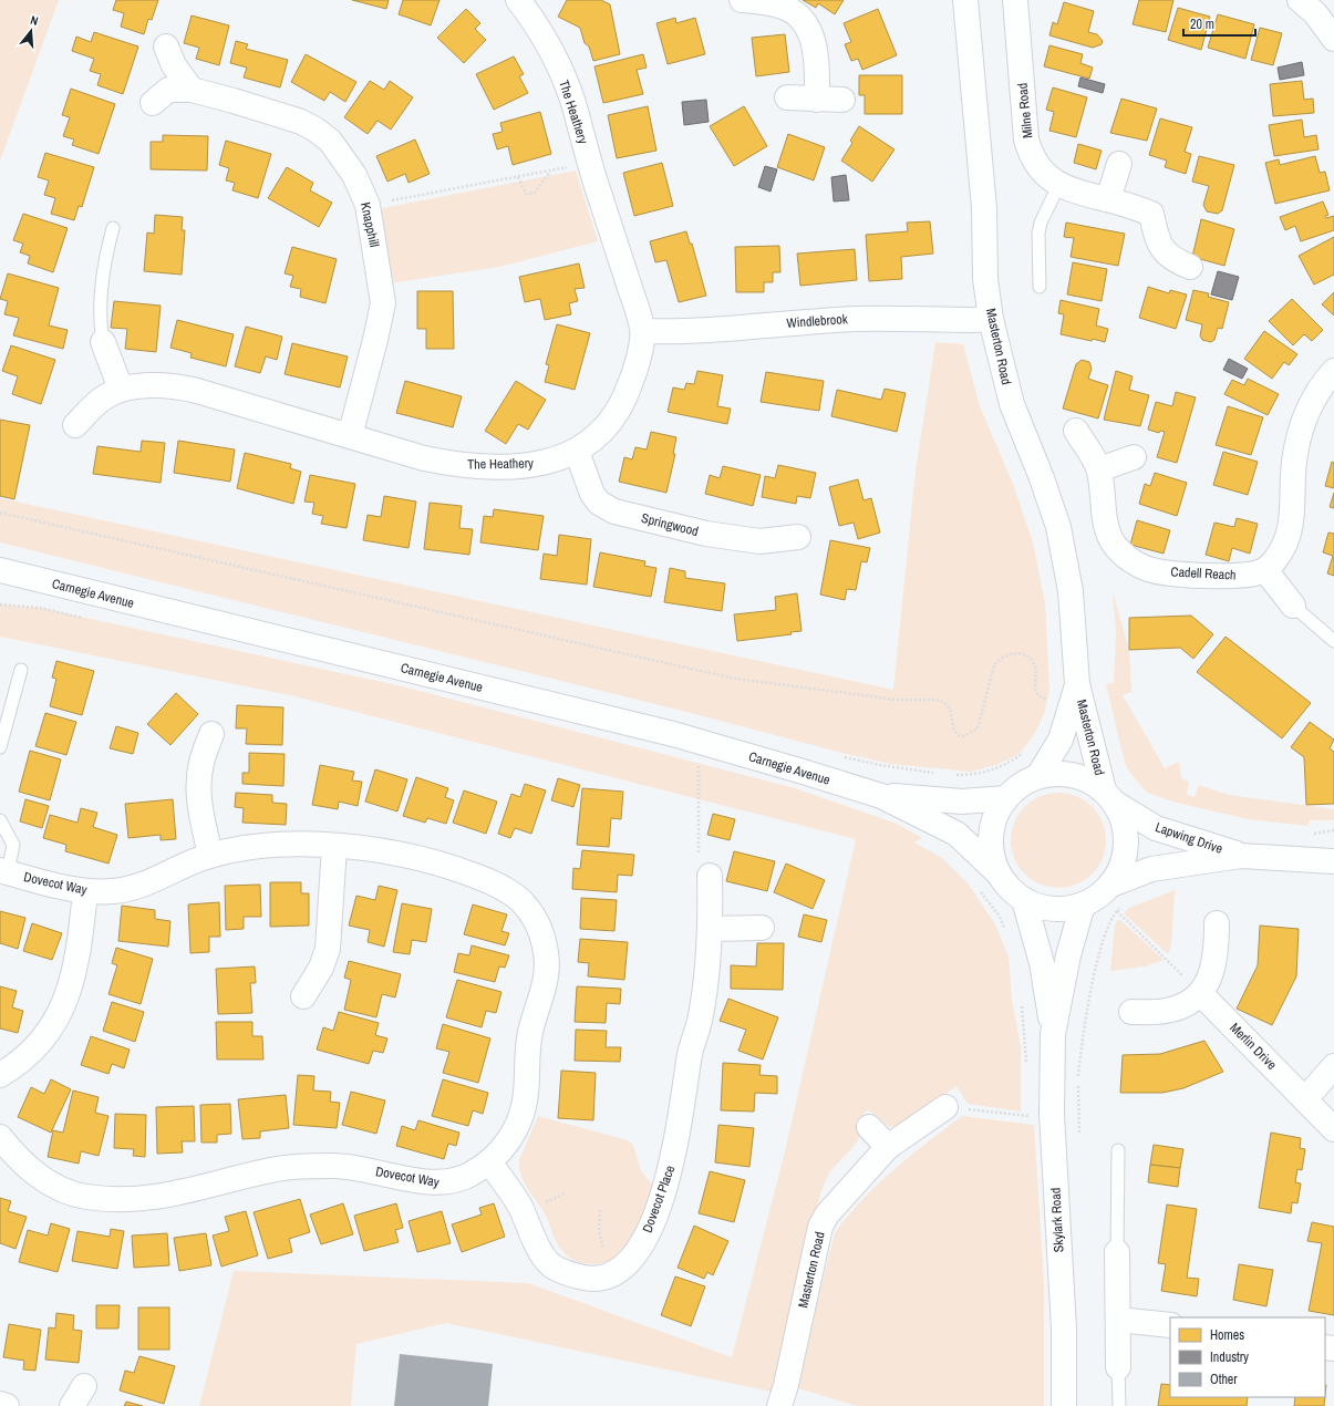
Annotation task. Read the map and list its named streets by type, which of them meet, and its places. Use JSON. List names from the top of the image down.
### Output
{
  "streets": {
    "street": [
      "Milne Road",
      "The Heathery",
      "Knapphill",
      "Windlebrook",
      "Masterton Road",
      "Springwood",
      "Cadell Reach",
      "Carnegie Avenue",
      "Lapwing Drive",
      "Dovecot Way",
      "Merlin Drive",
      "Dovecot Place",
      "Skylark Road"
    ]
  },
  "crossings": [
    ["The Heathery", "Knapphill"],
    ["The Heathery", "Windlebrook"],
    ["The Heathery", "Springwood"],
    ["Windlebrook", "Masterton Road"],
    ["Masterton Road", "Carnegie Avenue"],
    ["Masterton Road", "Lapwing Drive"],
    ["Masterton Road", "Skylark Road"],
    ["Carnegie Avenue", "Lapwing Drive"],
    ["Carnegie Avenue", "Skylark Road"],
    ["Lapwing Drive", "Skylark Road"],
    ["Dovecot Way", "Dovecot Place"]
  ],
  "legend": ["Homes", "Industry", "Other"],
  "scale_bar": "20 m",
  "north": "top"
}
